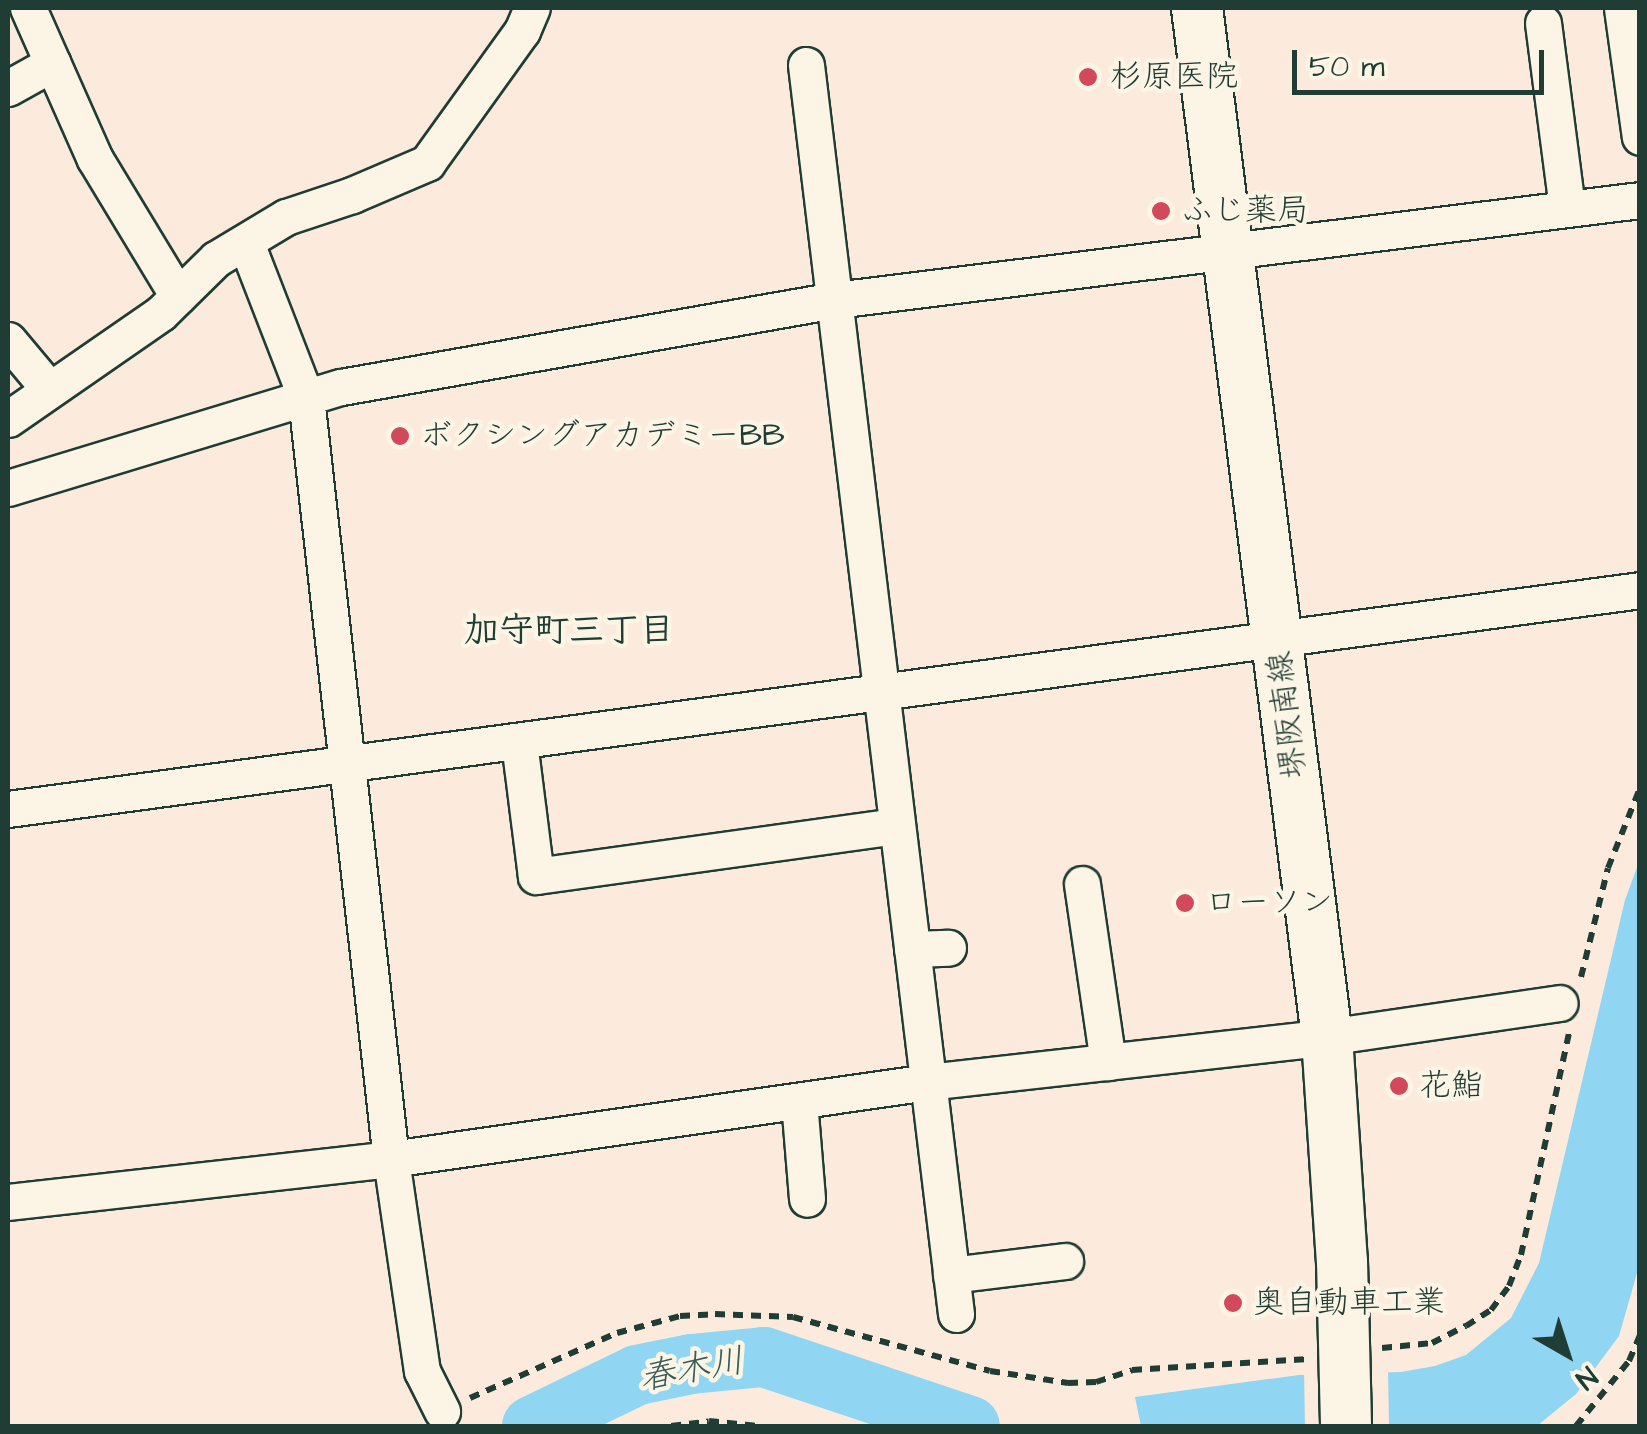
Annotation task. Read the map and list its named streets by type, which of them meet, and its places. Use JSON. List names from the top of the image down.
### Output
{
  "streets": {
    "main road": ["堺阪南線"]
  },
  "districts": ["加守町三丁目"],
  "water": ["春木川"],
  "places": [
    "杉原医院",
    "ふじ薬局",
    "ボクシングアカデミーBB",
    "ローソン",
    "花鮨",
    "奥自動車工業"
  ],
  "scale_bar": "50 m",
  "north": "bottom right"
}
